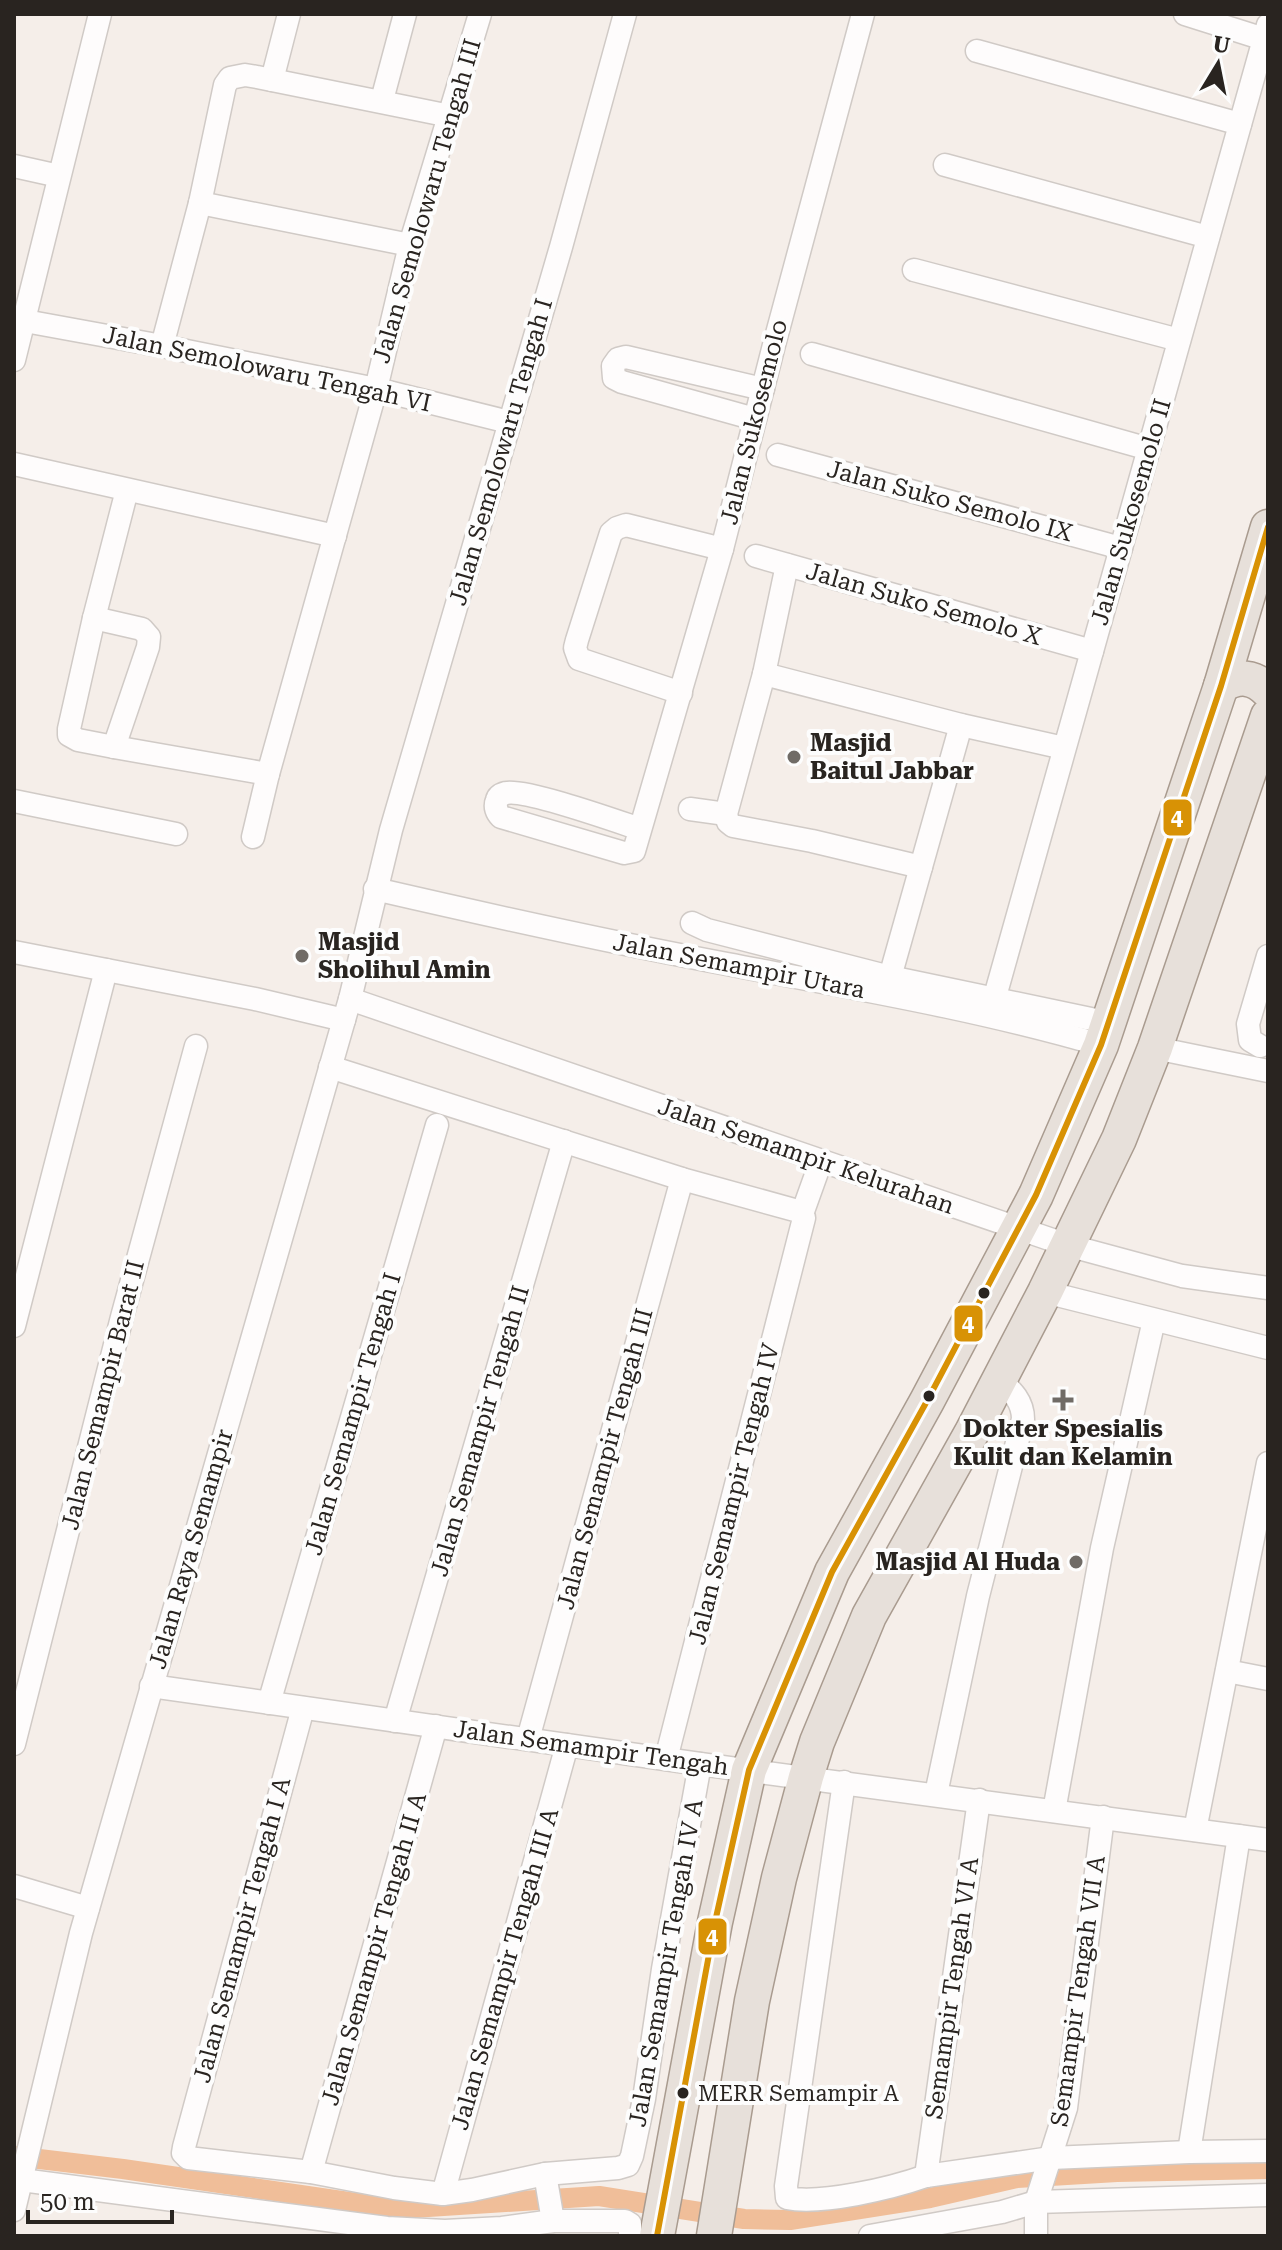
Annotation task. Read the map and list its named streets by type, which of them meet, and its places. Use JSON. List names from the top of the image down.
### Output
{
  "streets": {
    "street": [
      "Jalan Semolowaru Tengah III",
      "Jalan Semolowaru Tengah VI",
      "Jalan Sukosemolo",
      "Jalan Semolowaru Tengah I",
      "Jalan Suko Semolo IX",
      "Jalan Sukosemolo II",
      "Jalan Suko Semolo X",
      "Jalan Semampir Utara",
      "Jalan Semampir Kelurahan",
      "Jalan Semampir Barat II",
      "Jalan Semampir Tengah I",
      "Jalan Semampir Tengah II",
      "Jalan Semampir Tengah III",
      "Jalan Semampir Tengah IV",
      "Jalan Raya Semampir",
      "Jalan Semampir Tengah",
      "Jalan Semampir Tengah I A",
      "Jalan Semampir Tengah II A",
      "Jalan Semampir Tengah IV A",
      "Jalan Semampir Tengah III A",
      "Semampir Tengah VI A",
      "Semampir Tengah VII A"
    ]
  },
  "crossings": [
    ["Jalan Semolowaru Tengah III", "Jalan Semolowaru Tengah VI"],
    ["Jalan Semolowaru Tengah VI", "Jalan Semolowaru Tengah I"],
    ["Jalan Semolowaru Tengah I", "Jalan Semampir Utara"],
    ["Jalan Semolowaru Tengah I", "Jalan Raya Semampir"],
    ["Jalan Suko Semolo IX", "Jalan Sukosemolo II"],
    ["Jalan Sukosemolo II", "Jalan Suko Semolo X"],
    ["Jalan Semampir Utara", "Jalan Raya Semampir"],
    ["Jalan Semampir Kelurahan", "Jalan Semampir Tengah IV"],
    ["Jalan Semampir Kelurahan", "Jalan Raya Semampir"],
    ["Jalan Semampir Tengah I", "Jalan Semampir Tengah"],
    ["Jalan Semampir Tengah II", "Jalan Semampir Tengah"],
    ["Jalan Semampir Tengah III", "Jalan Semampir Tengah"],
    ["Jalan Semampir Tengah IV", "Jalan Semampir Tengah"],
    ["Jalan Raya Semampir", "Jalan Semampir Tengah"],
    ["Jalan Semampir Tengah", "Jalan Semampir Tengah I A"],
    ["Jalan Semampir Tengah", "Jalan Semampir Tengah II A"],
    ["Jalan Semampir Tengah", "Jalan Semampir Tengah IV A"],
    ["Jalan Semampir Tengah", "Jalan Semampir Tengah III A"],
    ["Jalan Semampir Tengah", "Semampir Tengah VI A"],
    ["Jalan Semampir Tengah", "Semampir Tengah VII A"],
    ["Jalan Semampir Tengah I A", "Jalan Semampir Tengah II A"]
  ],
  "places": {
    "other": [
      "Masjid Baitul Jabbar",
      "Masjid Sholihul Amin",
      "Masjid Al Huda",
      "MERR Semampir A"
    ],
    "health": ["Dokter Spesialis Kulit dan Kelamin"]
  },
  "lines": ["transit line 4"],
  "scale_bar": "50 m",
  "north": "top"
}
